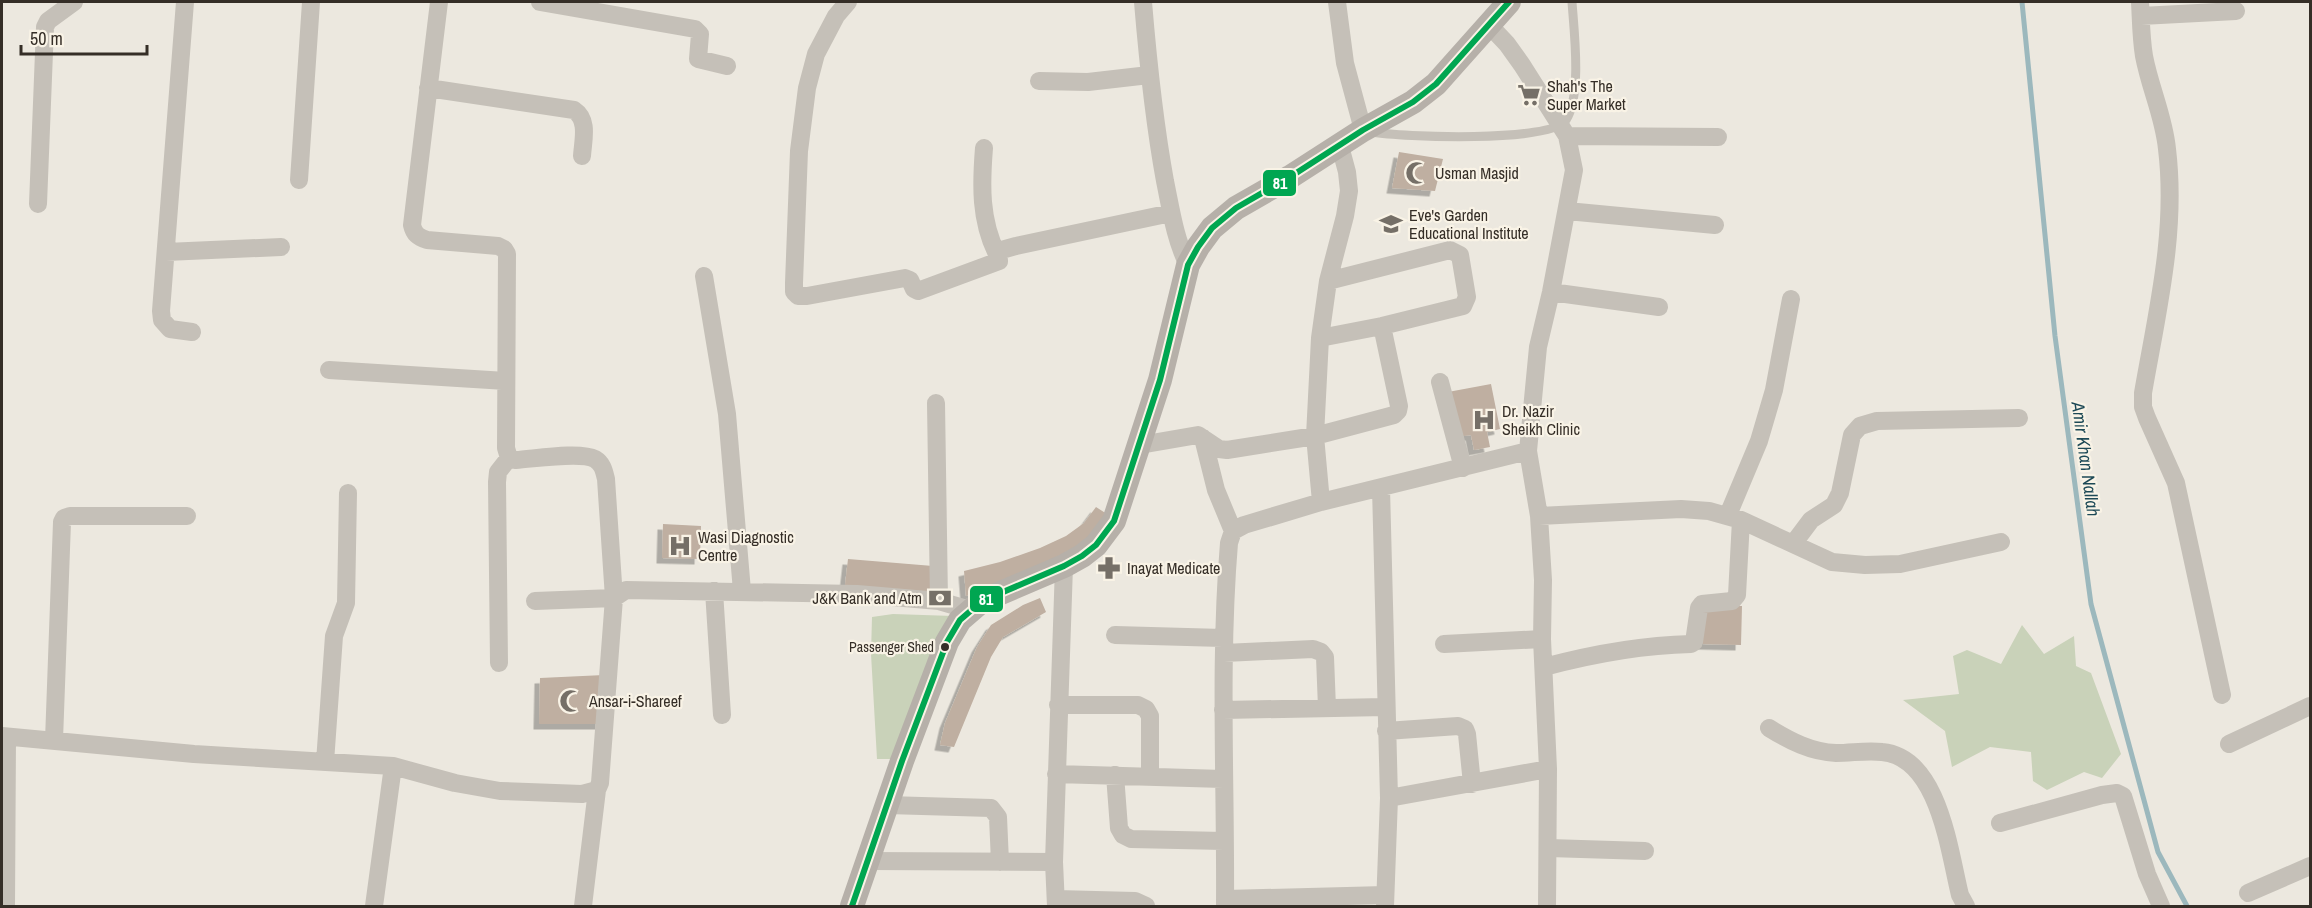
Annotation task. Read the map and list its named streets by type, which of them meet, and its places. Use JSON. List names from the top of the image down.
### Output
{
  "water": ["Amir Khan Nallah"],
  "places": {
    "supermarket": ["Shah's The Super Market"],
    "mosque": ["Usman Masjid", "Ansar-i-Shareef"],
    "school or university": ["Eve's Garden Educational Institute"],
    "hospital": ["Dr. Nazir Sheikh Clinic", "Wasi Diagnostic Centre"],
    "pharmacy": ["Inayat Medicate"],
    "bank": ["J&K Bank and Atm"],
    "other": ["Passenger Shed"]
  },
  "lines": ["transit line 81"],
  "scale_bar": "50 m"
}
